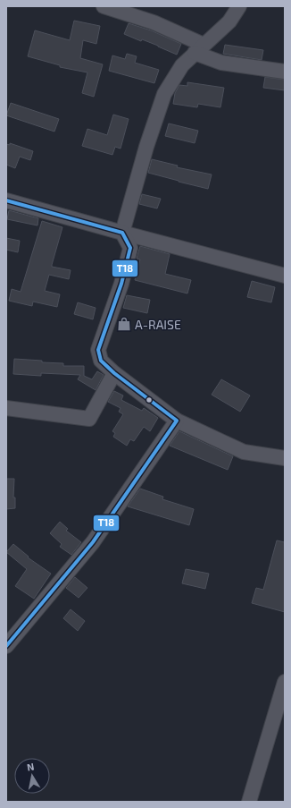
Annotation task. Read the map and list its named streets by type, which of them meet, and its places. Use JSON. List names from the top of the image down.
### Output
{
  "places": {
    "shop": ["A-RAISE"]
  },
  "lines": ["transit line T18"],
  "north": "top"
}
